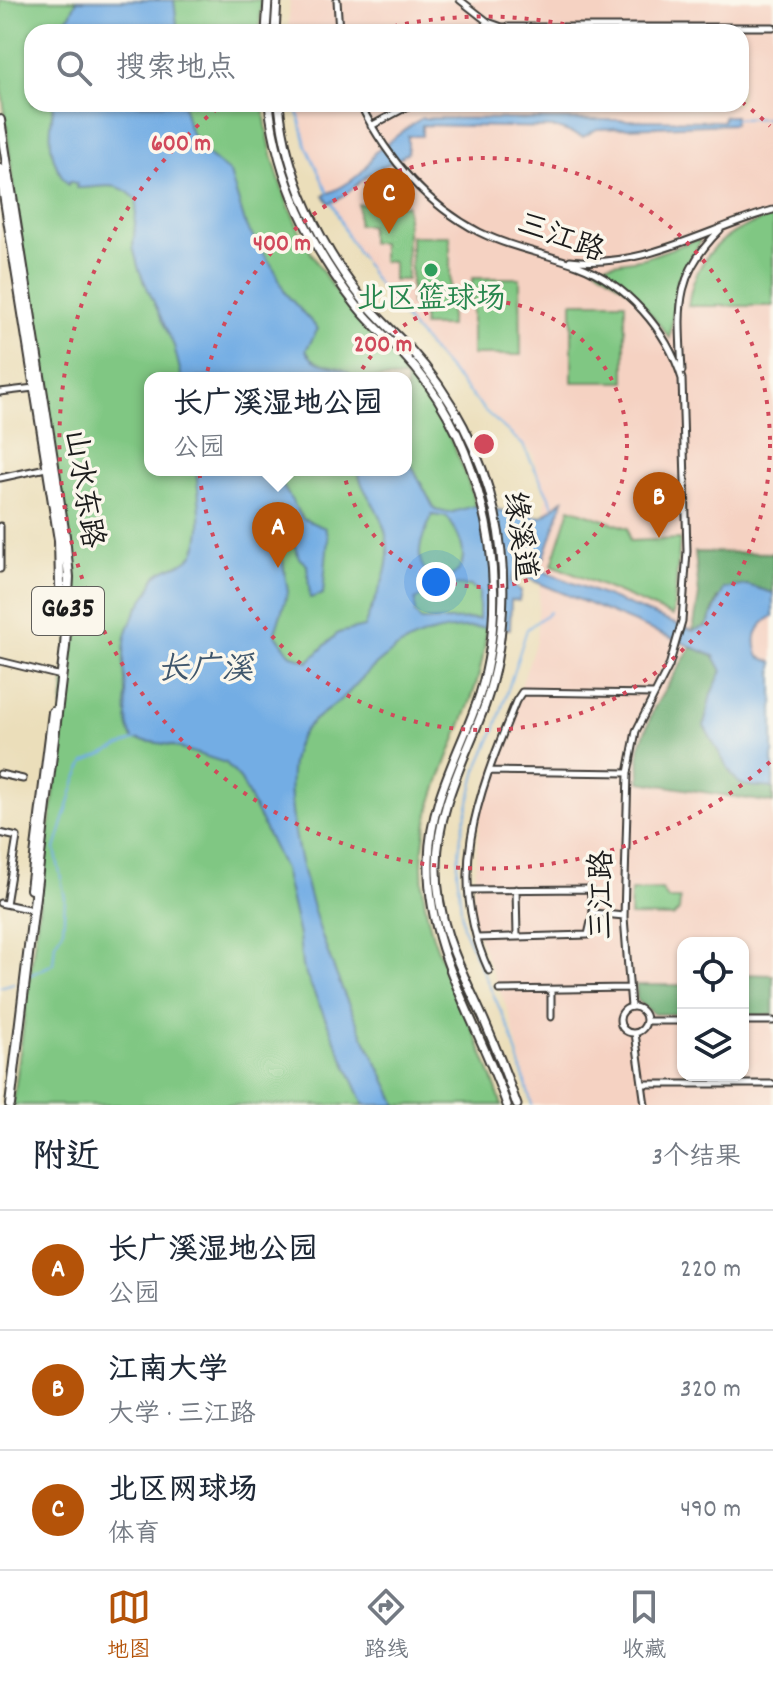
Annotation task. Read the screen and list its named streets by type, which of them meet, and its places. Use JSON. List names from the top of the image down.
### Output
{
  "streets": {
    "highway": ["山水东路", "G635"],
    "main road": ["缘溪道"],
    "street": ["三江路"]
  },
  "water": ["长广溪"],
  "places": ["北区篮球场"],
  "page": {
    "search": "搜索地点",
    "pins": ["C", "B", "A"],
    "popup": ["长广溪湿地公园", "公园"],
    "heading": ["附近", "3个结果"],
    "list": [
      {
        "mark": "A",
        "name": "长广溪湿地公园",
        "note": "公园",
        "value": "220 m"
      },
      {
        "mark": "B",
        "name": "江南大学",
        "note": "大学 · 三江路",
        "value": "320 m"
      },
      {
        "mark": "C",
        "name": "北区网球场",
        "note": "体育",
        "value": "490 m"
      }
    ],
    "nav": ["地图", "路线", "收藏"]
  },
  "rings": ["600 m", "400 m", "200 m"]
}
